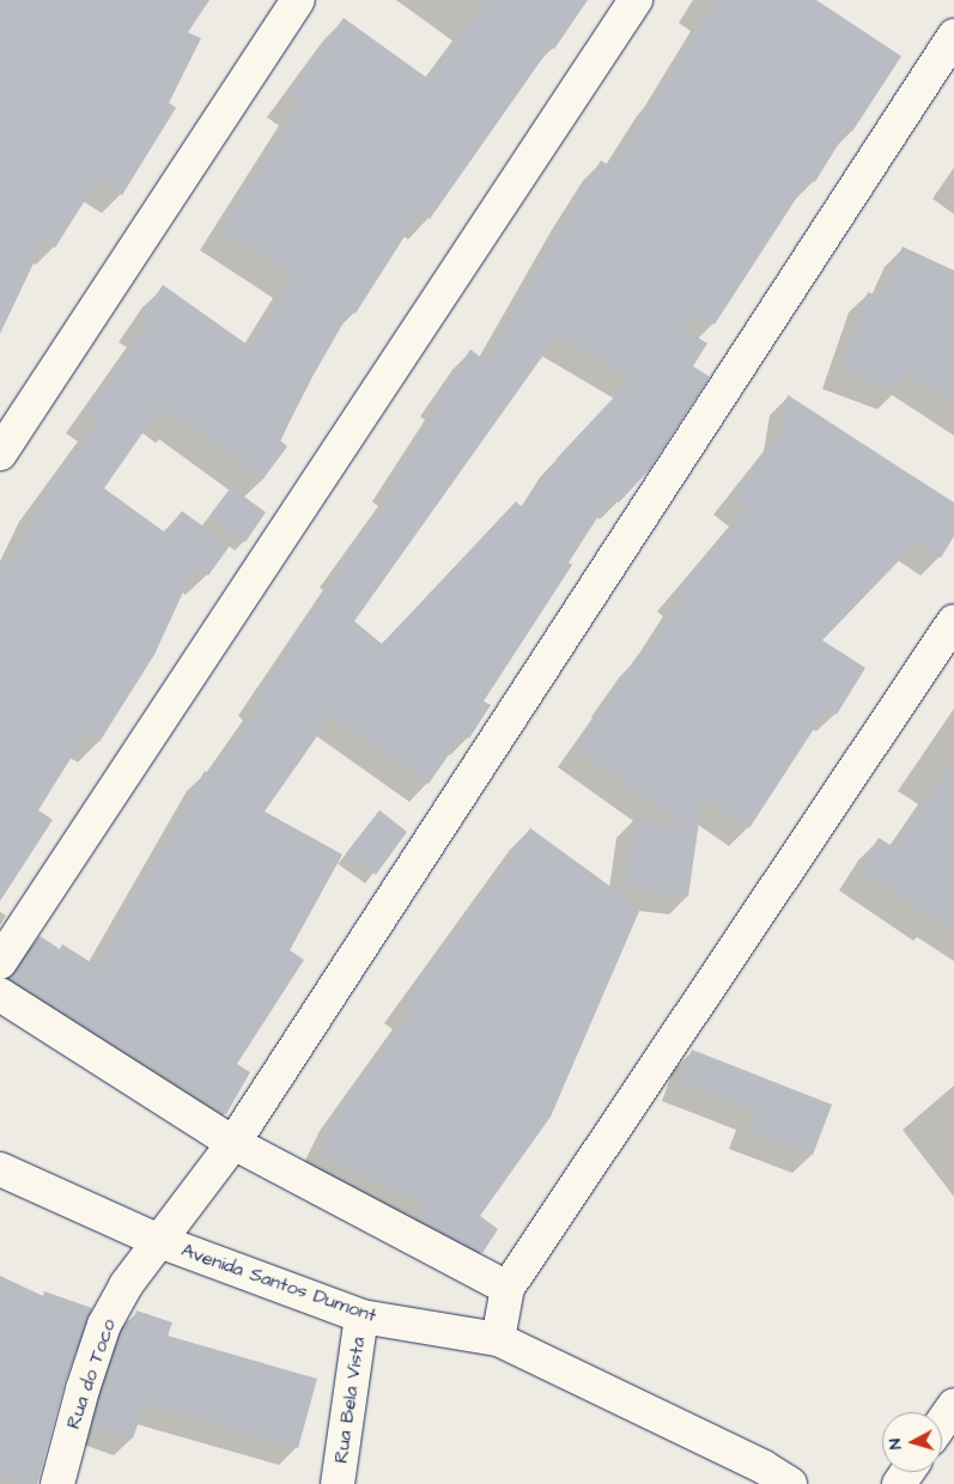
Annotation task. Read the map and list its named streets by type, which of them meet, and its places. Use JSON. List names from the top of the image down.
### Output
{
  "streets": {
    "street": ["Avenida Santos Dumont", "Rua do Toco", "Rua Bela Vista"]
  },
  "crossings": [
    ["Avenida Santos Dumont", "Rua do Toco"],
    ["Avenida Santos Dumont", "Rua Bela Vista"]
  ],
  "north": "left"
}
